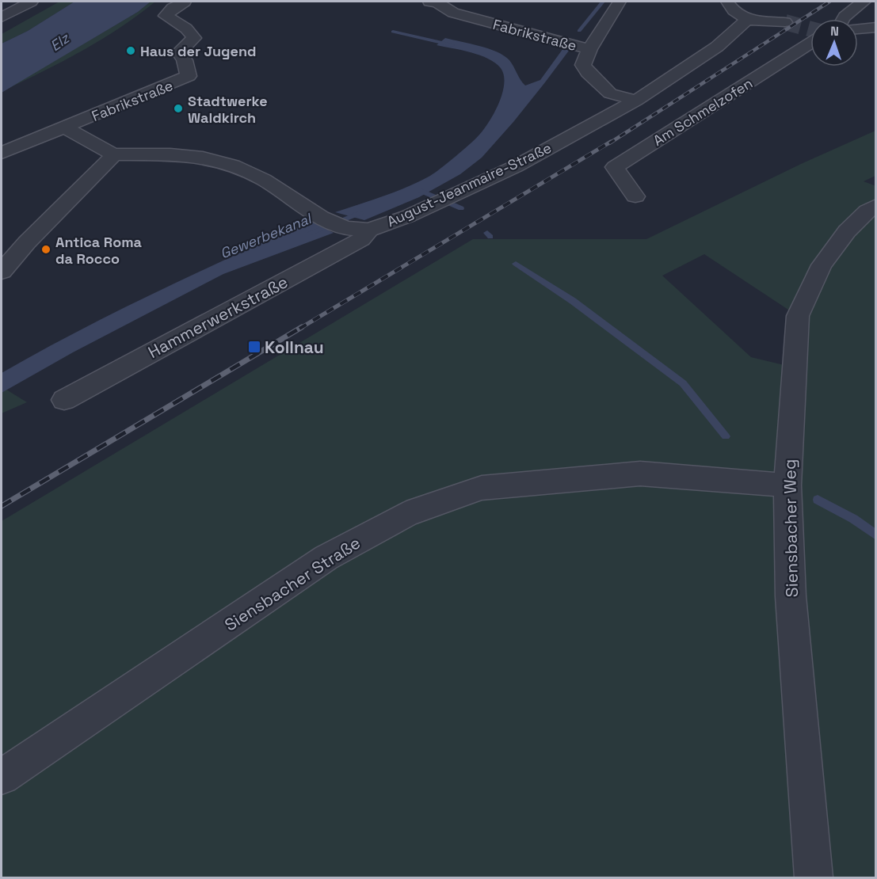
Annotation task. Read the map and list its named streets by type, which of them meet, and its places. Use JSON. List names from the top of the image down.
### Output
{
  "streets": {
    "street": [
      "Fabrikstraße",
      "Am Schmelzofen",
      "August-Jeanmaire-Straße",
      "Hammerwerkstraße",
      "Siensbacher Weg",
      "Siensbacher Straße"
    ]
  },
  "crossings": [
    ["Fabrikstraße", "August-Jeanmaire-Straße"],
    ["August-Jeanmaire-Straße", "Hammerwerkstraße"],
    ["Siensbacher Weg", "Siensbacher Straße"]
  ],
  "water": ["Elz", "Gewerbekanal"],
  "places": {
    "other": ["Haus der Jugend", "Stadtwerke Waldkirch", "Antica Roma da Rocco"],
    "transit": ["Kollnau"]
  },
  "north": "top"
}
